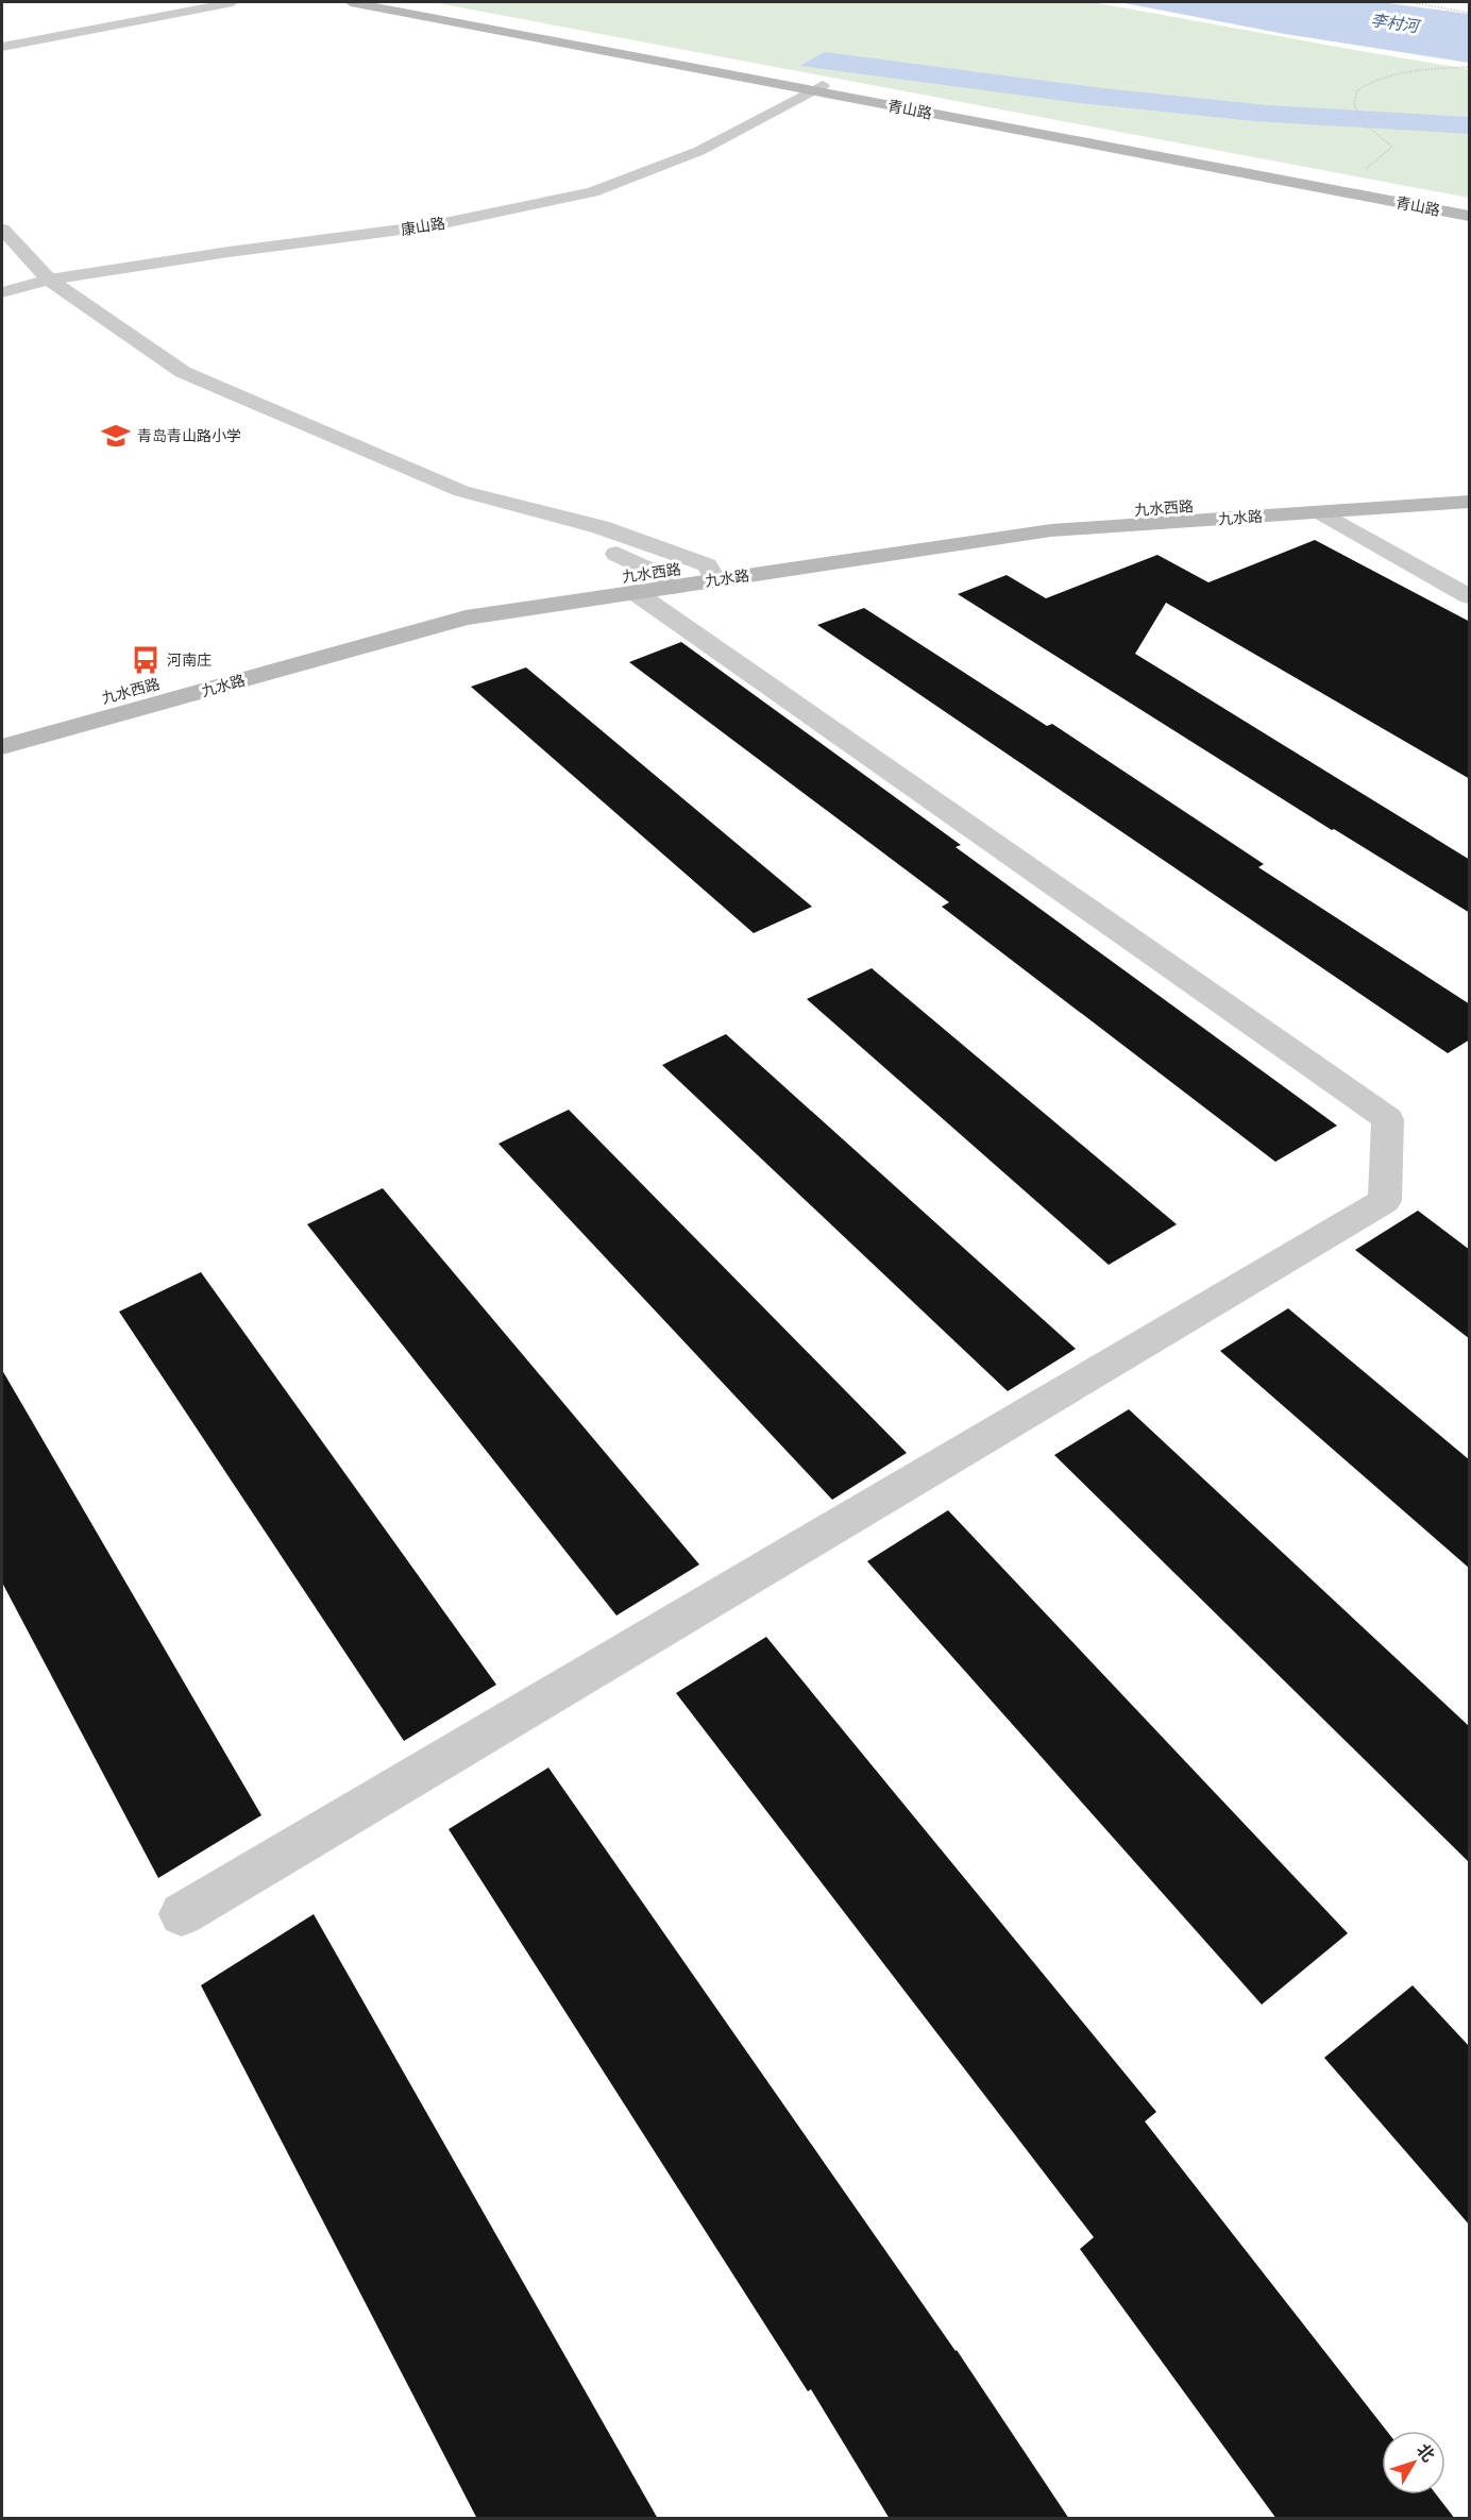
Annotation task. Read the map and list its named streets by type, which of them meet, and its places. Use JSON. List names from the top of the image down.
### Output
{
  "streets": {
    "main road": ["青山路", "九水西路", "九水路"],
    "street": ["康山路"]
  },
  "crossings": [
    ["青山路", "康山路"],
    ["九水西路", "九水路"]
  ],
  "water": ["李村河"],
  "places": {
    "school or university": ["青岛青山路小学"],
    "bus stop": ["河南庄"]
  },
  "north": "top right"
}
